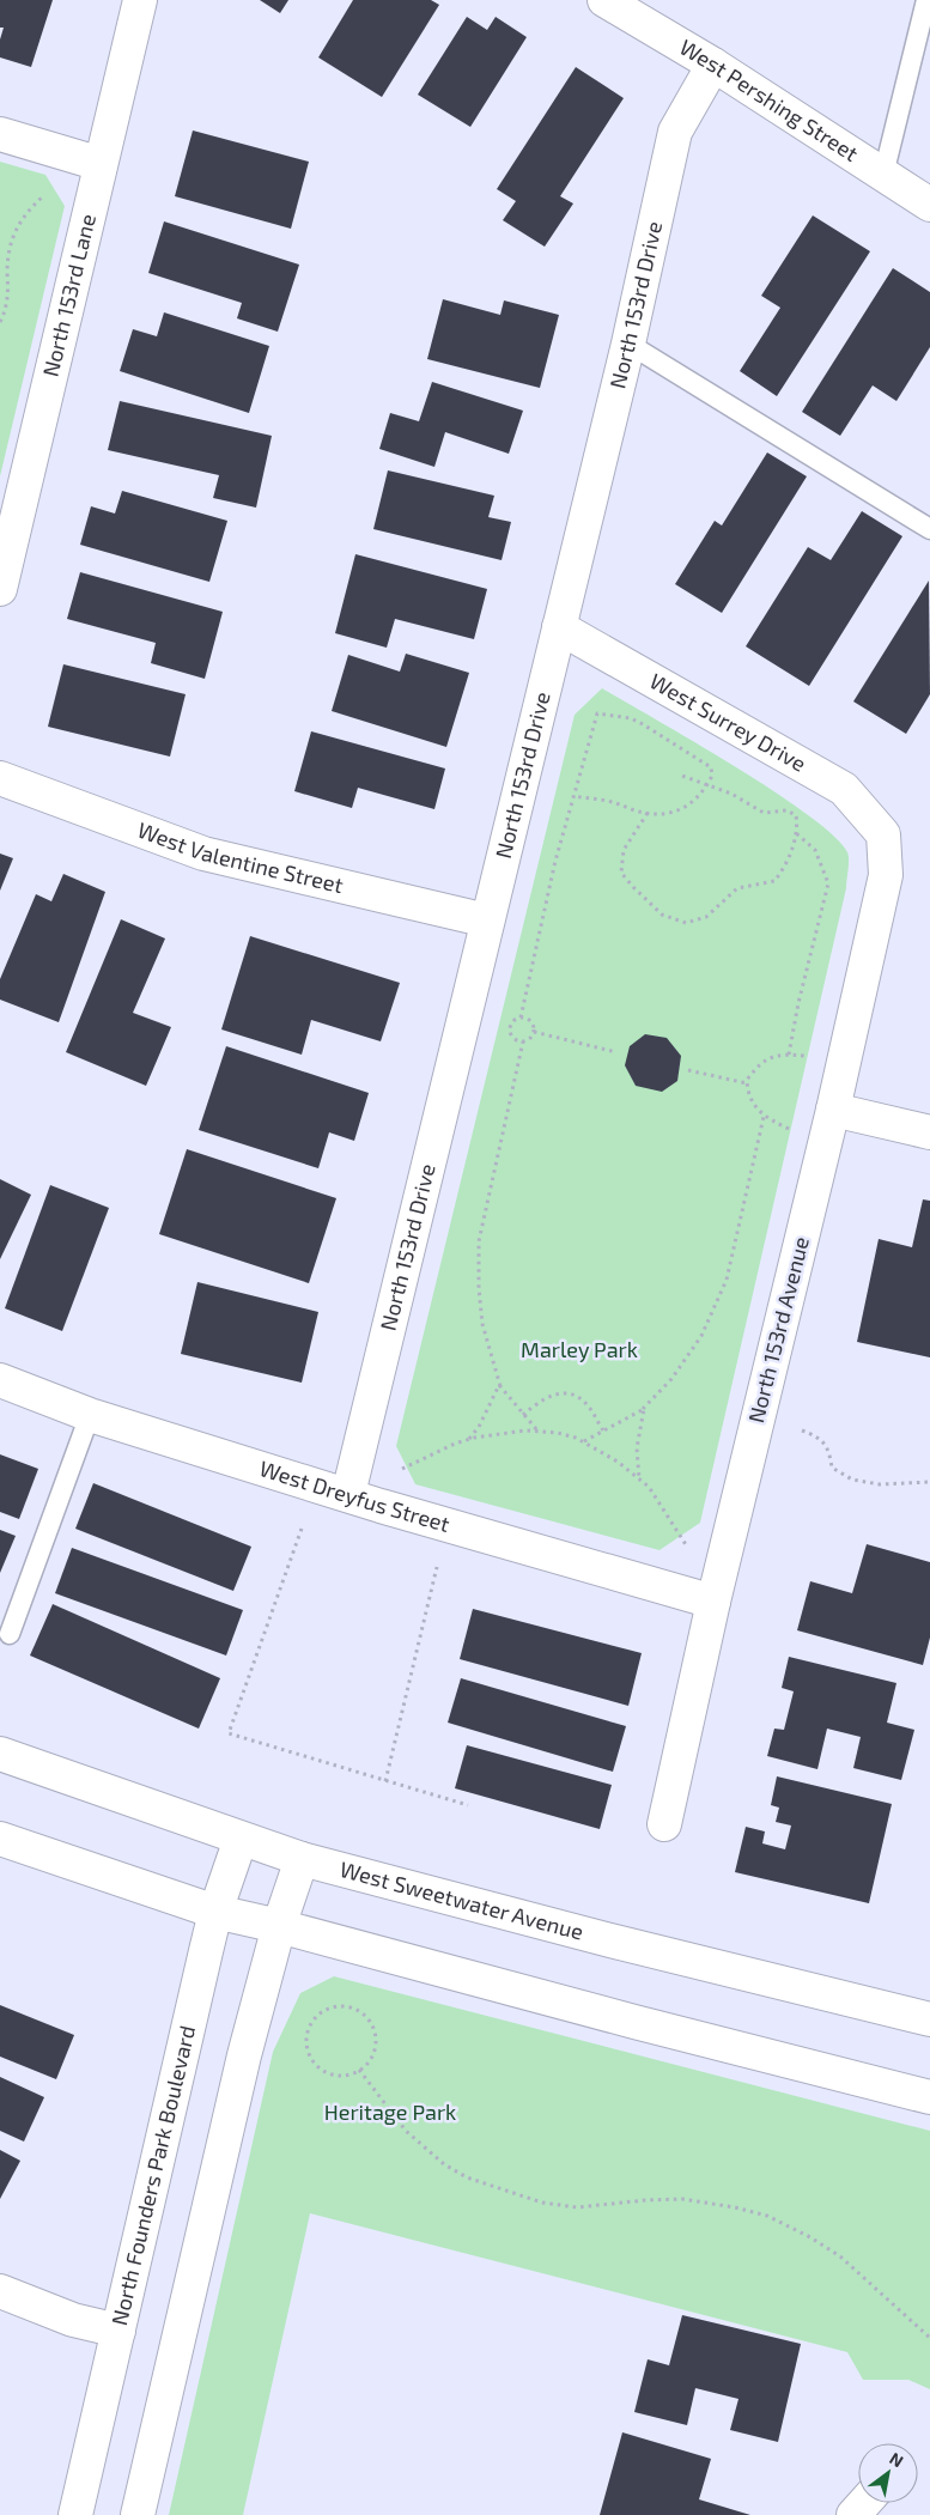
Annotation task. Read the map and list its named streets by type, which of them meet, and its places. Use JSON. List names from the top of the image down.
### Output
{
  "streets": {
    "street": [
      "West Pershing Street",
      "North 153rd Lane",
      "North 153rd Drive",
      "West Surrey Drive",
      "West Valentine Street",
      "North 153rd Avenue",
      "West Dreyfus Street",
      "West Sweetwater Avenue",
      "North Founders Park Boulevard"
    ]
  },
  "crossings": [
    ["West Pershing Street", "North 153rd Drive"],
    ["North 153rd Drive", "West Surrey Drive"],
    ["North 153rd Drive", "West Valentine Street"],
    ["North 153rd Drive", "West Dreyfus Street"],
    ["West Surrey Drive", "North 153rd Avenue"],
    ["North 153rd Avenue", "West Dreyfus Street"],
    ["West Sweetwater Avenue", "North Founders Park Boulevard"]
  ],
  "parks": ["Marley Park", "Heritage Park"],
  "north": "top right"
}
